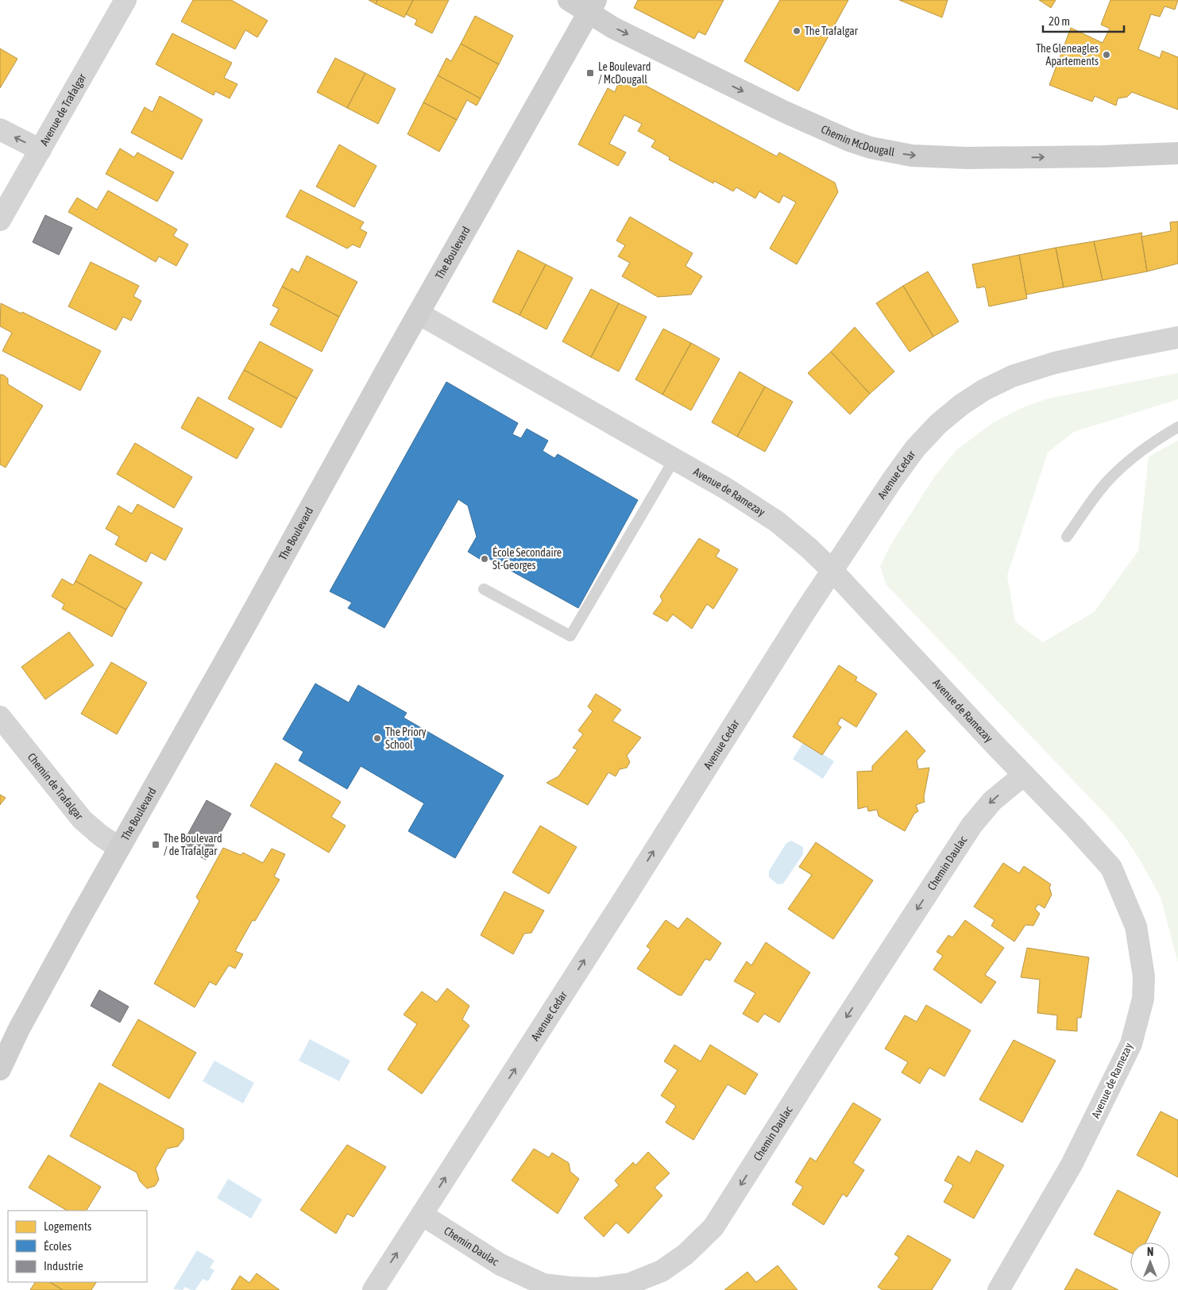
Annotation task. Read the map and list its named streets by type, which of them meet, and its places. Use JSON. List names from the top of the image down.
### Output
{
  "streets": {
    "main road": ["Chemin McDougall", "The Boulevard"],
    "street": [
      "Avenue de Trafalgar",
      "Avenue Cedar",
      "Avenue de Ramezay",
      "Chemin de Trafalgar",
      "Chemin Daulac"
    ]
  },
  "crossings": [
    ["Chemin McDougall", "The Boulevard"],
    ["The Boulevard", "Avenue de Ramezay"],
    ["The Boulevard", "Chemin de Trafalgar"],
    ["Avenue Cedar", "Avenue de Ramezay"],
    ["Avenue Cedar", "Chemin Daulac"],
    ["Avenue de Ramezay", "Chemin Daulac"]
  ],
  "one_way": ["Chemin McDougall", "Avenue Cedar", "Chemin Daulac"],
  "places": {
    "other": [
      "The Trafalgar",
      "The Gleneagles Apartements",
      "École Secondaire St-Georges",
      "The Priory School"
    ],
    "transit": ["Le Boulevard / McDougall", "The Boulevard / de Trafalgar"]
  },
  "legend": ["Logements", "Écoles", "Industrie"],
  "scale_bar": "20 m",
  "north": "top"
}
